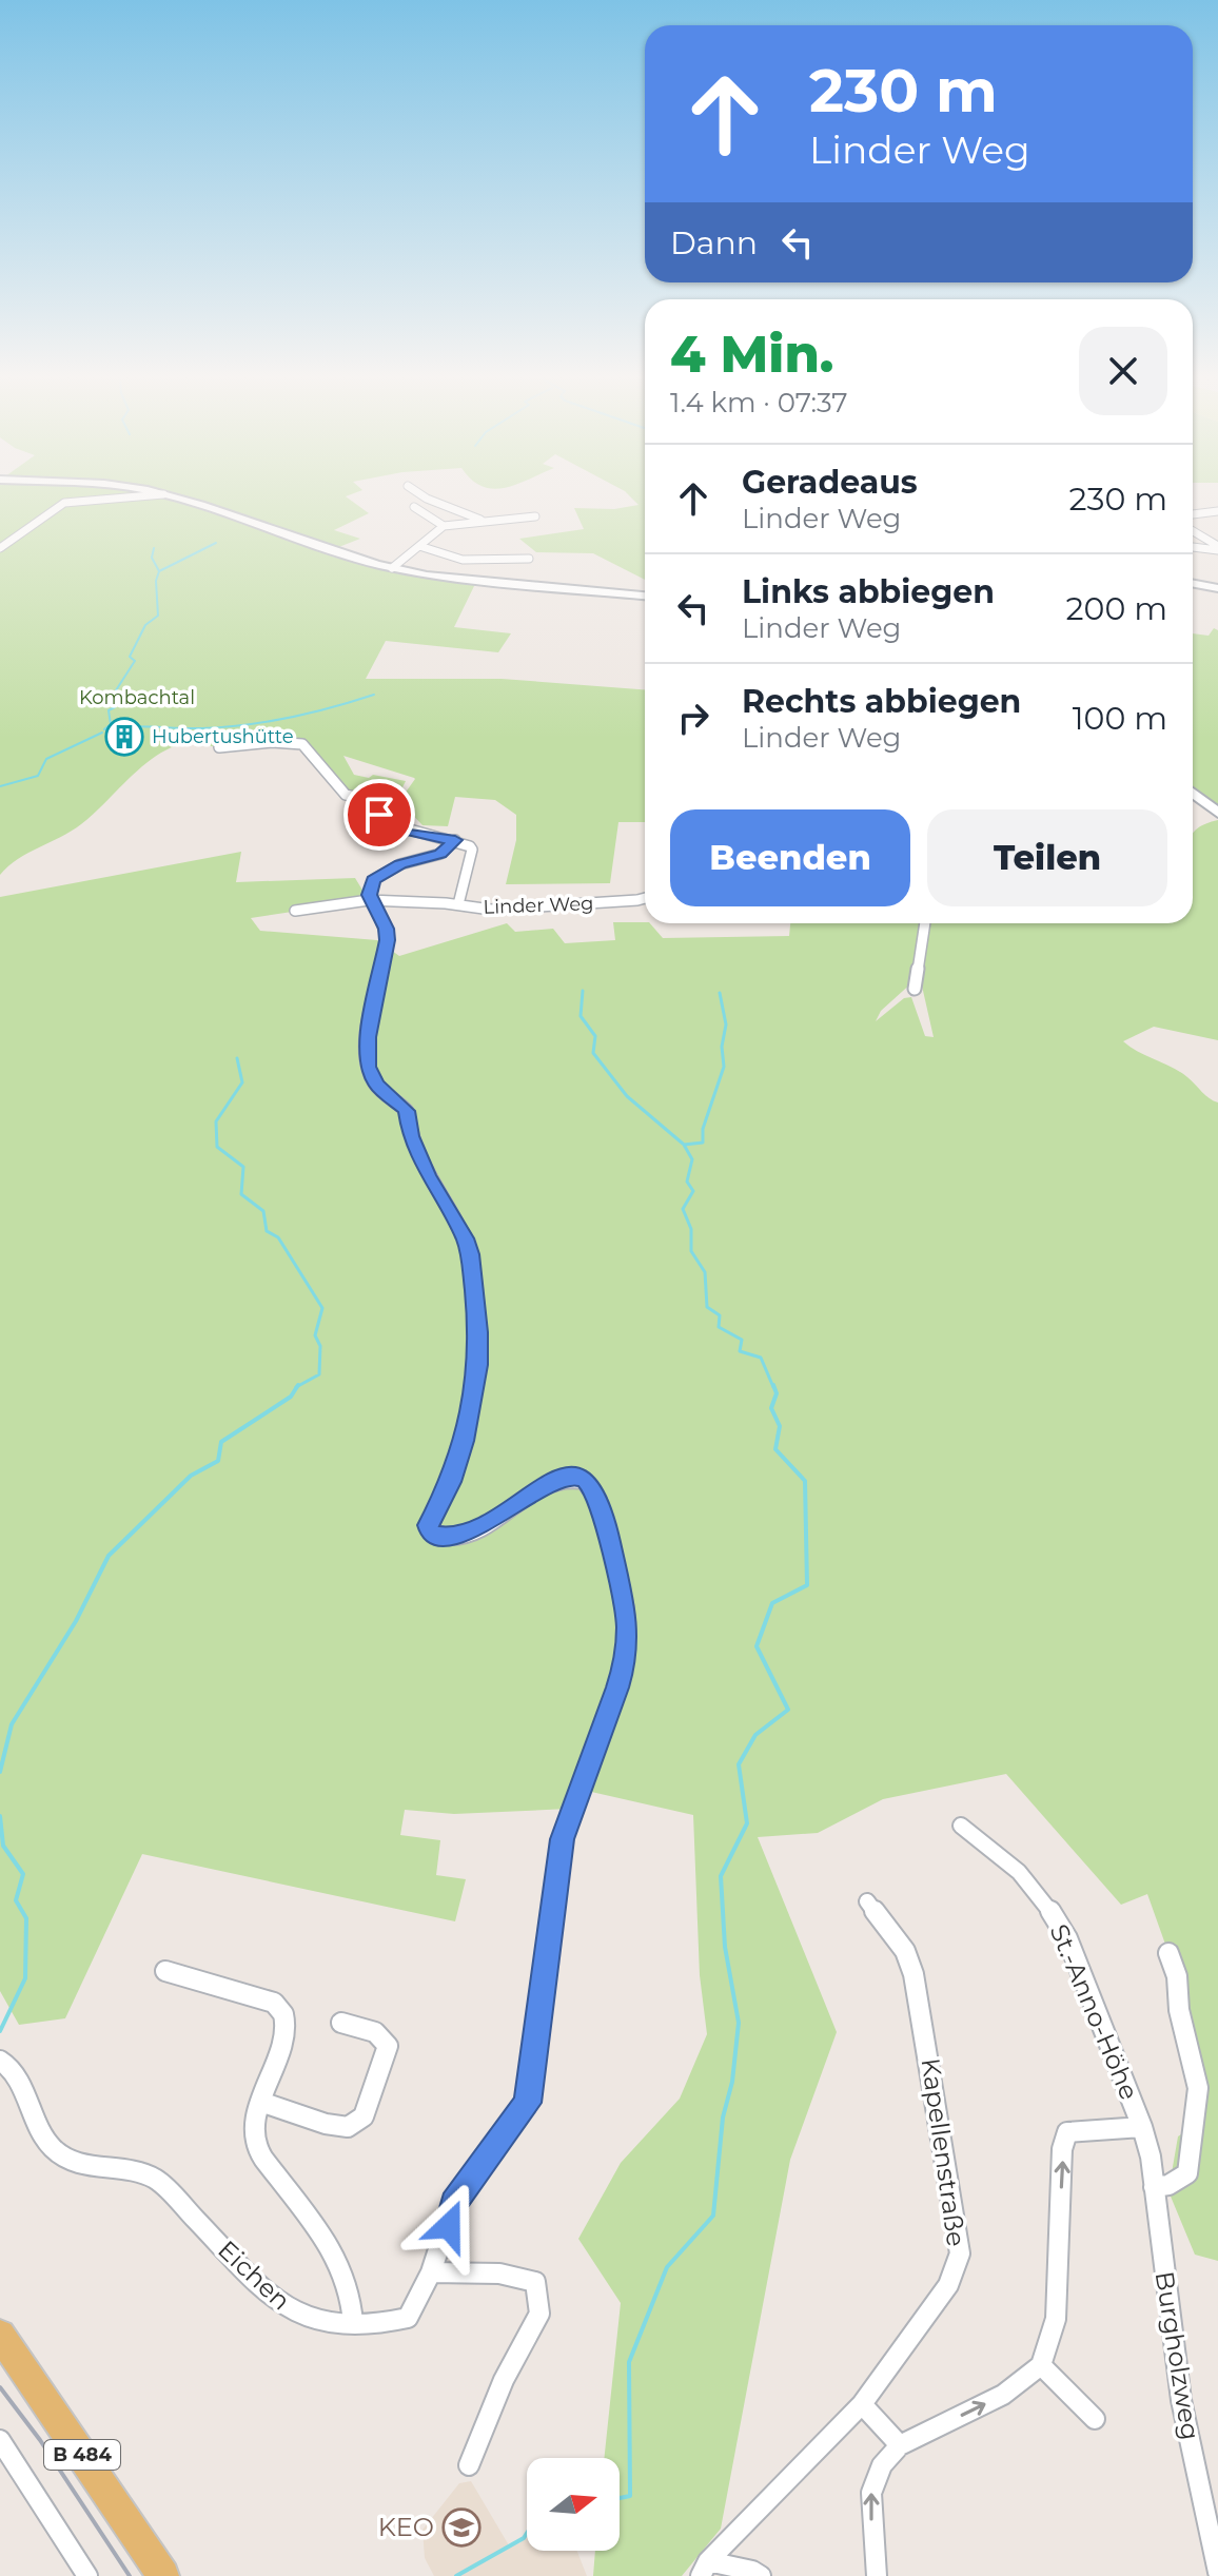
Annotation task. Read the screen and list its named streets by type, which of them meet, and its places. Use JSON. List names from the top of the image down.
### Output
{
  "streets": {
    "main road": ["B 484"],
    "street": [
      "Linder Weg",
      "St.-Anno-Höhe",
      "Kapellenstraße",
      "Eichen",
      "Burgholzweg"
    ]
  },
  "crossings": [
    ["Linder Weg", "Eichen"],
    ["St.-Anno-Höhe", "Burgholzweg"]
  ],
  "one_way": ["St.-Anno-Höhe"],
  "parks": ["Kombachtal"],
  "places": {
    "building": ["Hubertushütte"],
    "school or university": ["KEO"]
  },
  "north": "right",
  "page": {
    "turn": ["230 m", "Linder Weg"],
    "then": "Dann",
    "heading": ["4 Min.", "1.4 km · 07:37"],
    "list": [
      {
        "name": "Geradeaus",
        "note": "Linder Weg",
        "value": "230 m"
      },
      {
        "name": "Links abbiegen",
        "note": "Linder Weg",
        "value": "200 m"
      },
      {
        "name": "Rechts abbiegen",
        "note": "Linder Weg",
        "value": "100 m"
      }
    ],
    "buttons": ["Beenden", "Teilen"]
  }
}
